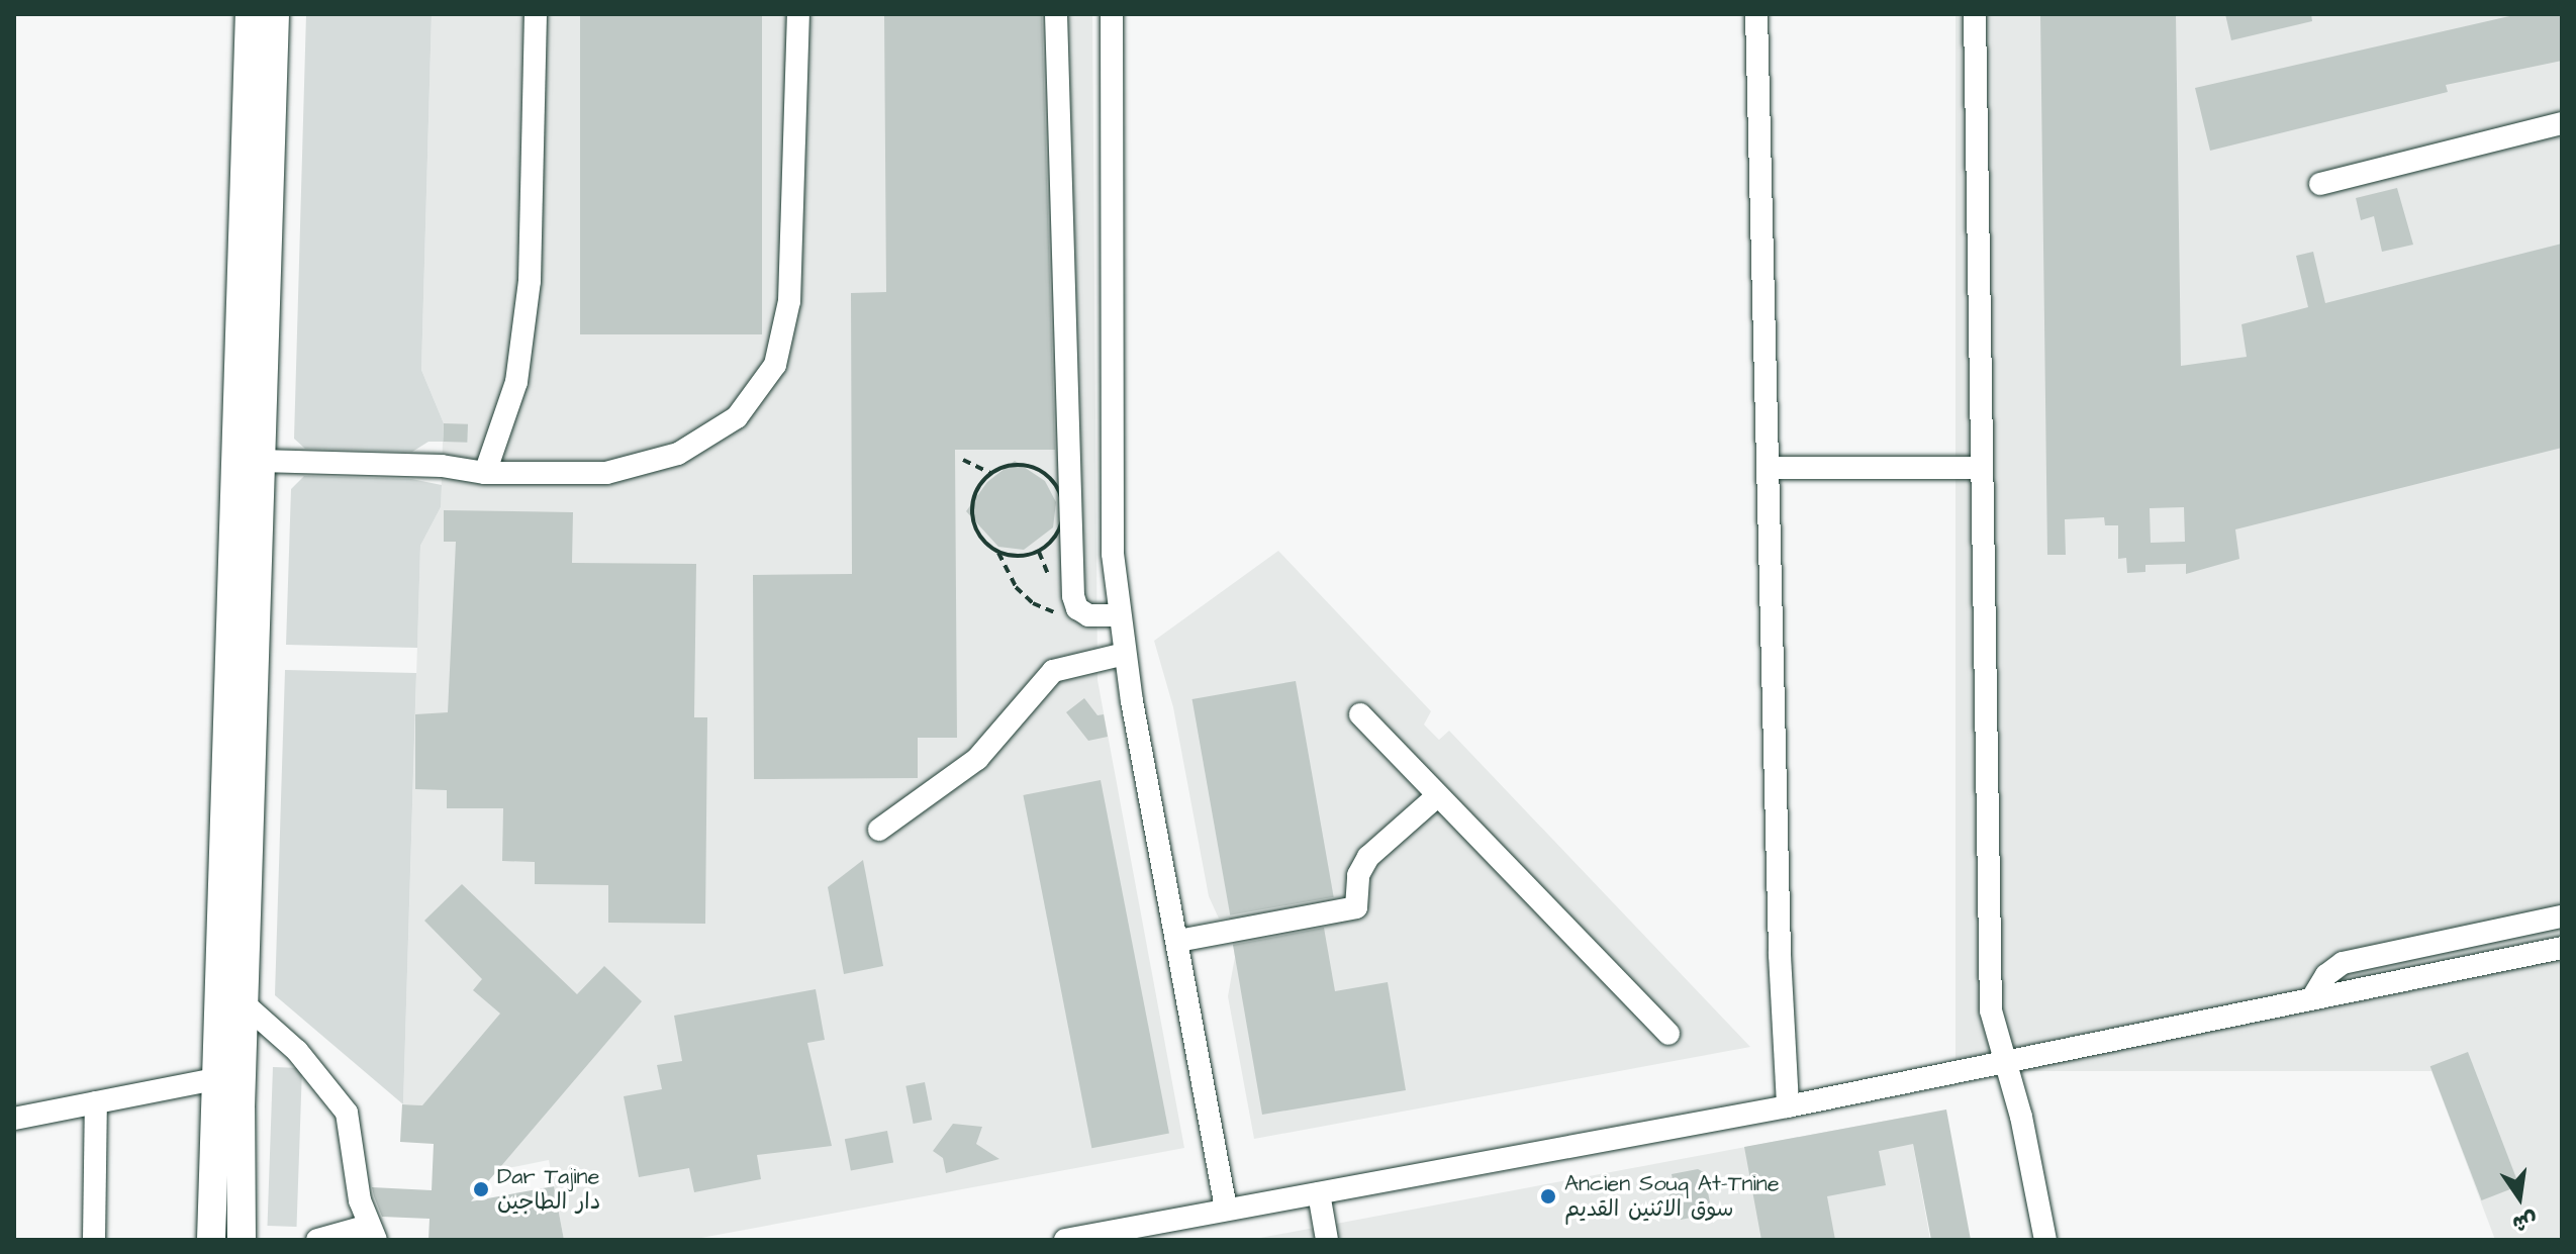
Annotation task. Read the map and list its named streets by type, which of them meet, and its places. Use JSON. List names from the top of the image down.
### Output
{
  "places": ["Dar Tajine دار الطاجين", "Ancien Souq At-Tnine سوق الاثنين القديم"],
  "north": "bottom"
}
